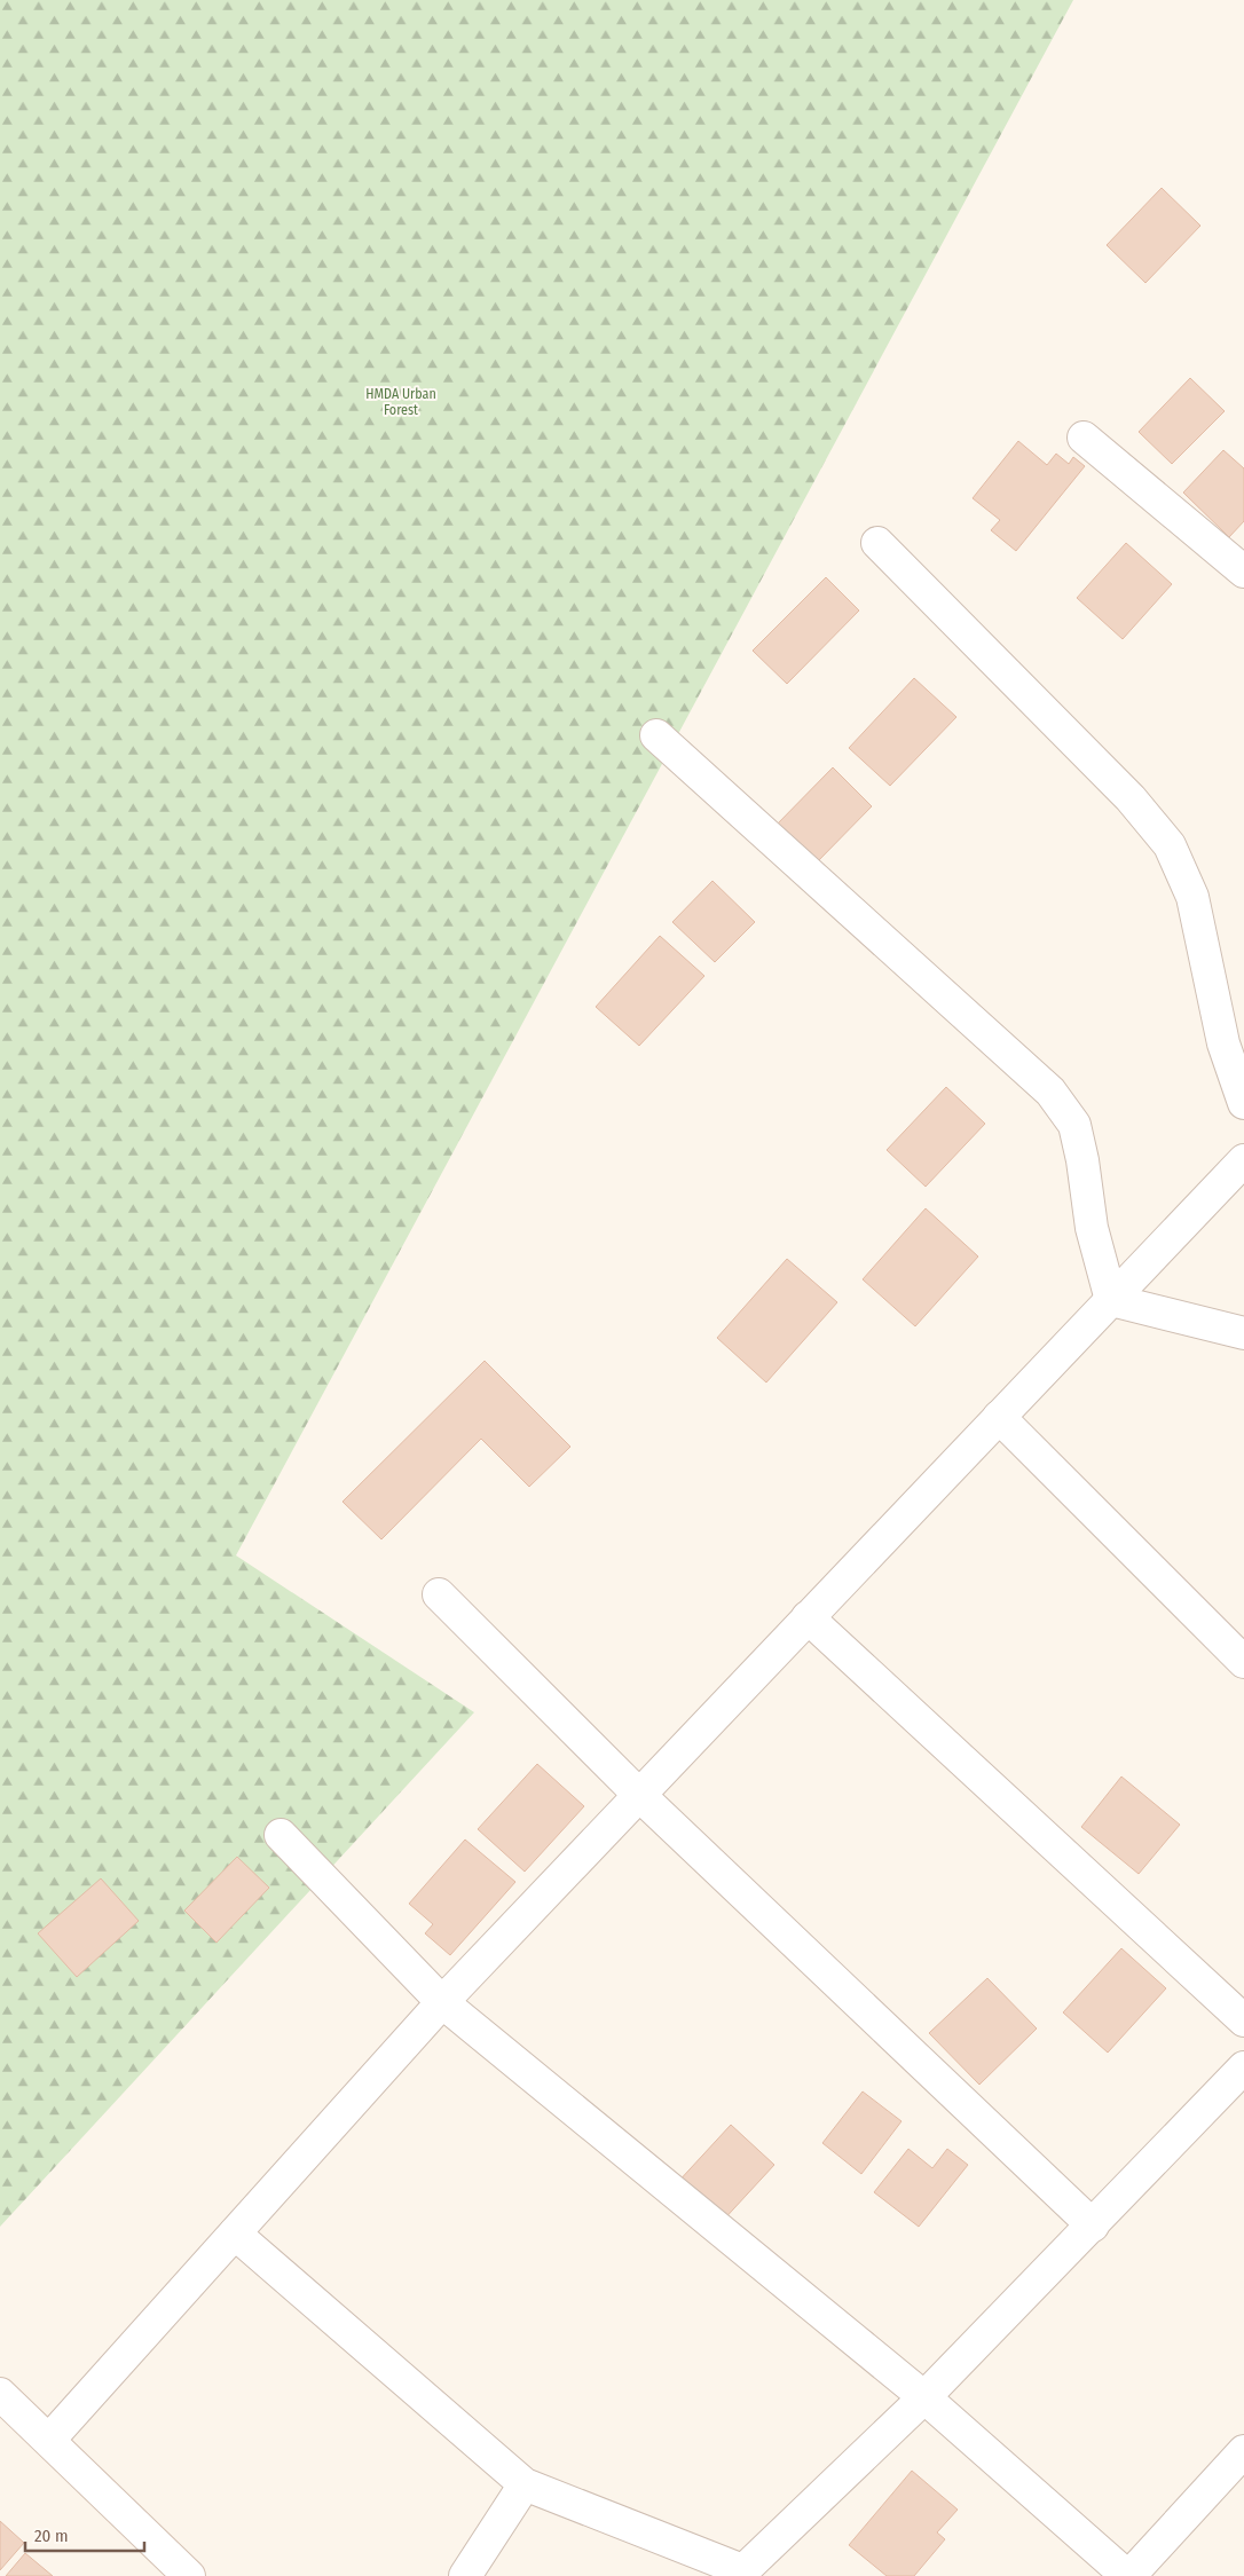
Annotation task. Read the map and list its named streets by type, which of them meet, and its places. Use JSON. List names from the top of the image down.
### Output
{
  "parks": ["HMDA Urban Forest"],
  "scale_bar": "20 m"
}
